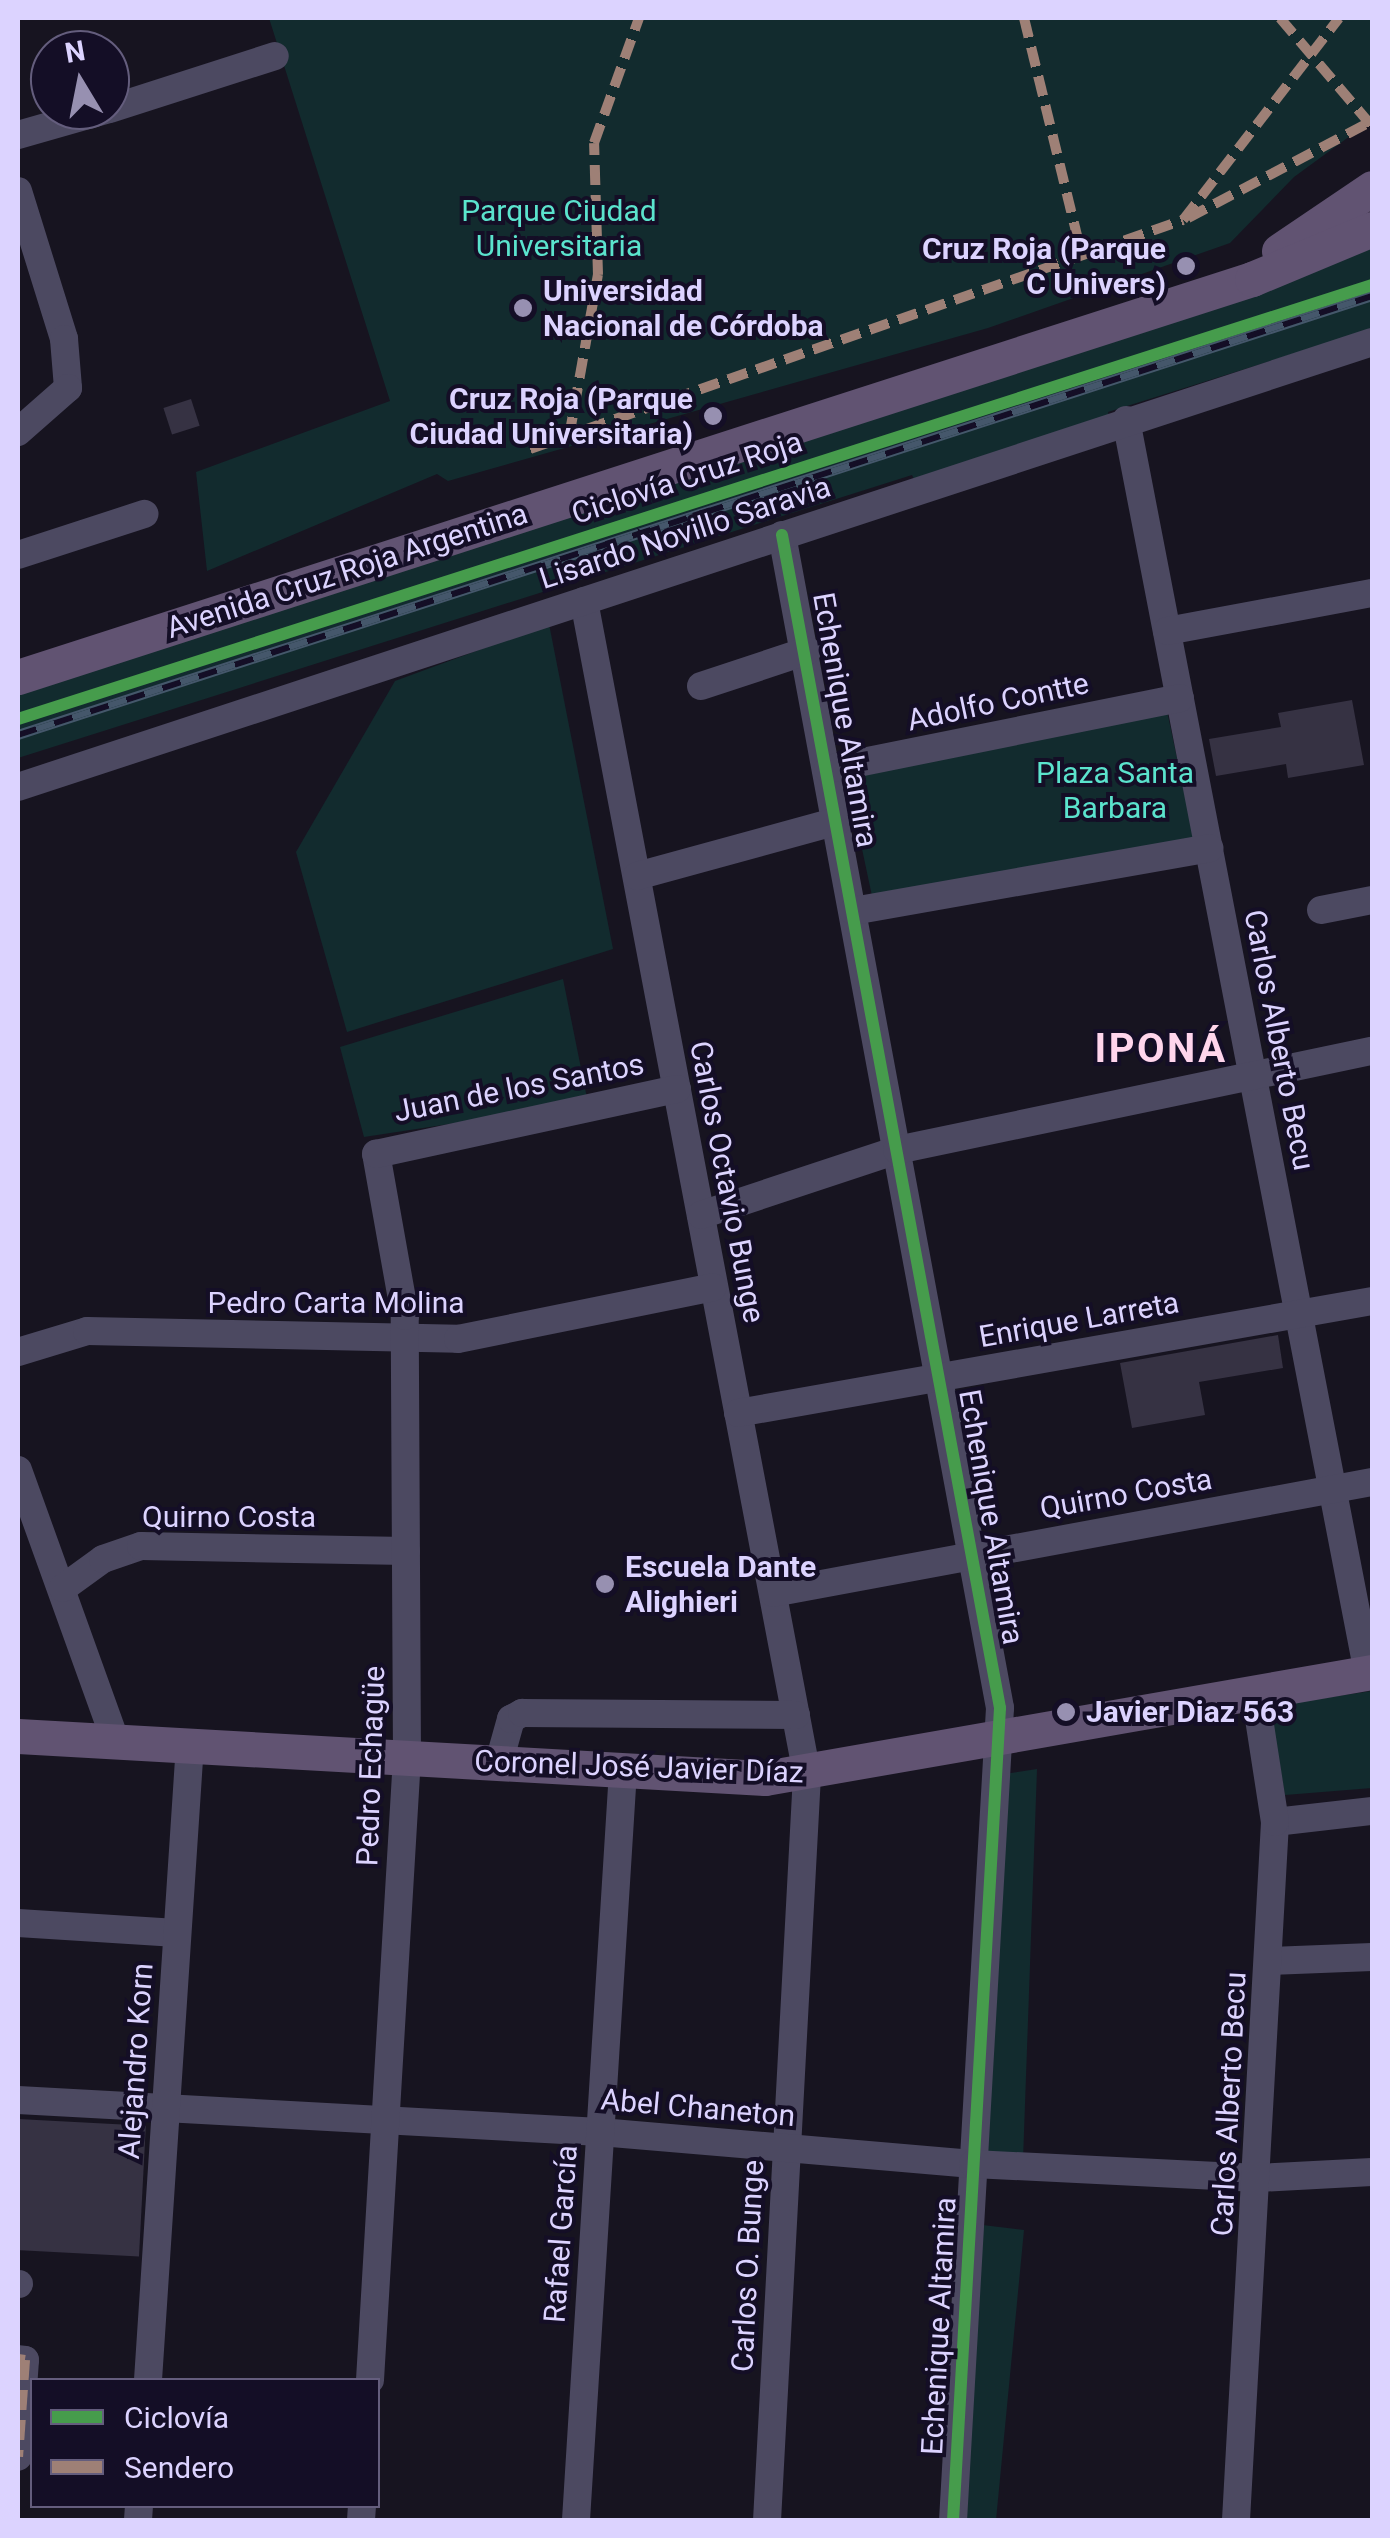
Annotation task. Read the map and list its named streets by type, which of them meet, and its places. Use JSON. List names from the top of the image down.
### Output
{
  "streets": {
    "main road": ["Avenida Cruz Roja Argentina", "Coronel José Javier Díaz"],
    "street": [
      "Lisardo Novillo Saravia",
      "Adolfo Contte",
      "Echenique Altamira",
      "Carlos Alberto Becu",
      "Juan de los Santos",
      "Carlos Octavio Bunge",
      "Pedro Carta Molina",
      "Enrique Larreta",
      "Quirno Costa",
      "Pedro Echagüe",
      "Alejandro Korn",
      "Abel Chaneton",
      "Rafael García",
      "Carlos O. Bunge"
    ],
    "cycle path": ["Ciclovía Cruz Roja"]
  },
  "crossings": [
    ["Lisardo Novillo Saravia", "Echenique Altamira"],
    ["Lisardo Novillo Saravia", "Carlos Alberto Becu"],
    ["Lisardo Novillo Saravia", "Carlos Octavio Bunge"],
    ["Adolfo Contte", "Echenique Altamira"],
    ["Adolfo Contte", "Carlos Alberto Becu"],
    ["Echenique Altamira", "Enrique Larreta"],
    ["Echenique Altamira", "Quirno Costa"],
    ["Echenique Altamira", "Coronel José Javier Díaz"],
    ["Echenique Altamira", "Abel Chaneton"],
    ["Carlos Alberto Becu", "Enrique Larreta"],
    ["Carlos Alberto Becu", "Quirno Costa"],
    ["Carlos Alberto Becu", "Coronel José Javier Díaz"],
    ["Carlos Alberto Becu", "Abel Chaneton"],
    ["Juan de los Santos", "Carlos Octavio Bunge"],
    ["Juan de los Santos", "Pedro Echagüe"],
    ["Carlos Octavio Bunge", "Pedro Carta Molina"],
    ["Carlos Octavio Bunge", "Enrique Larreta"],
    ["Carlos Octavio Bunge", "Quirno Costa"],
    ["Carlos Octavio Bunge", "Coronel José Javier Díaz"],
    ["Carlos Octavio Bunge", "Carlos O. Bunge"],
    ["Pedro Carta Molina", "Pedro Echagüe"],
    ["Quirno Costa", "Pedro Echagüe"],
    ["Pedro Echagüe", "Coronel José Javier Díaz"],
    ["Pedro Echagüe", "Abel Chaneton"],
    ["Coronel José Javier Díaz", "Alejandro Korn"],
    ["Coronel José Javier Díaz", "Rafael García"],
    ["Coronel José Javier Díaz", "Carlos O. Bunge"],
    ["Alejandro Korn", "Abel Chaneton"],
    ["Abel Chaneton", "Rafael García"],
    ["Abel Chaneton", "Carlos O. Bunge"]
  ],
  "districts": ["IPONÁ"],
  "parks": ["Parque Ciudad Universitaria", "Plaza Santa Barbara"],
  "places": [
    "Cruz Roja (Parque C Univers)",
    "Universidad Nacional de Córdoba",
    "Cruz Roja (Parque Ciudad Universitaria)",
    "Escuela Dante Alighieri",
    "Javier Diaz 563"
  ],
  "legend": ["Ciclovía", "Sendero"],
  "north": "top"
}
